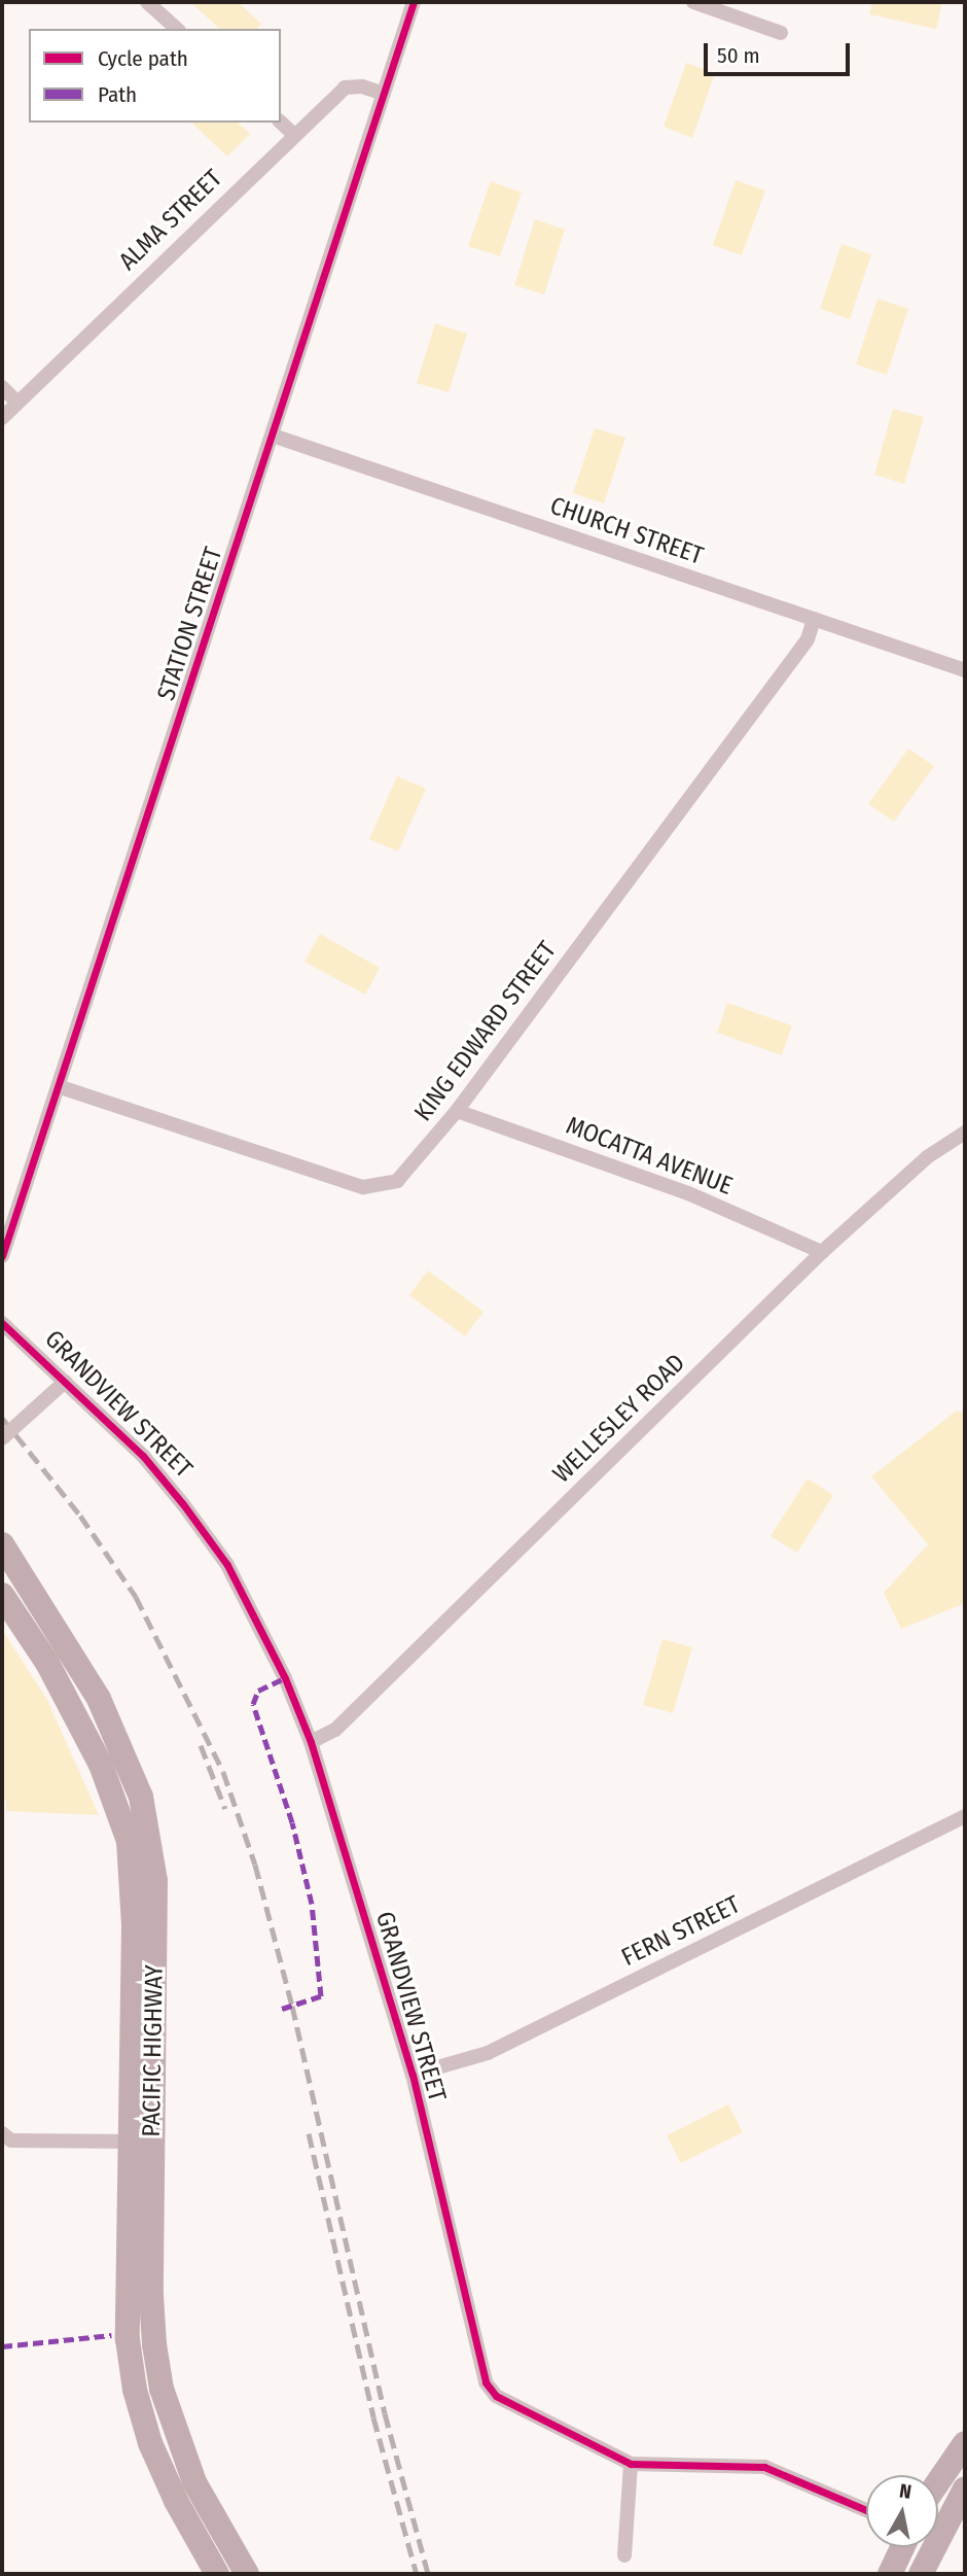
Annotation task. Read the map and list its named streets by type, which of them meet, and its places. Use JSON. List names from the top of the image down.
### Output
{
  "streets": {
    "highway": ["PACIFIC HIGHWAY"],
    "street": [
      "ALMA STREET",
      "CHURCH STREET",
      "STATION STREET",
      "KING EDWARD STREET",
      "MOCATTA AVENUE",
      "GRANDVIEW STREET",
      "WELLESLEY ROAD",
      "FERN STREET"
    ]
  },
  "crossings": [
    ["ALMA STREET", "STATION STREET"],
    ["CHURCH STREET", "STATION STREET"],
    ["CHURCH STREET", "KING EDWARD STREET"],
    ["STATION STREET", "KING EDWARD STREET"],
    ["KING EDWARD STREET", "MOCATTA AVENUE"],
    ["MOCATTA AVENUE", "WELLESLEY ROAD"],
    ["GRANDVIEW STREET", "WELLESLEY ROAD"],
    ["GRANDVIEW STREET", "FERN STREET"]
  ],
  "legend": ["Cycle path", "Path"],
  "scale_bar": "50 m",
  "north": "top"
}
